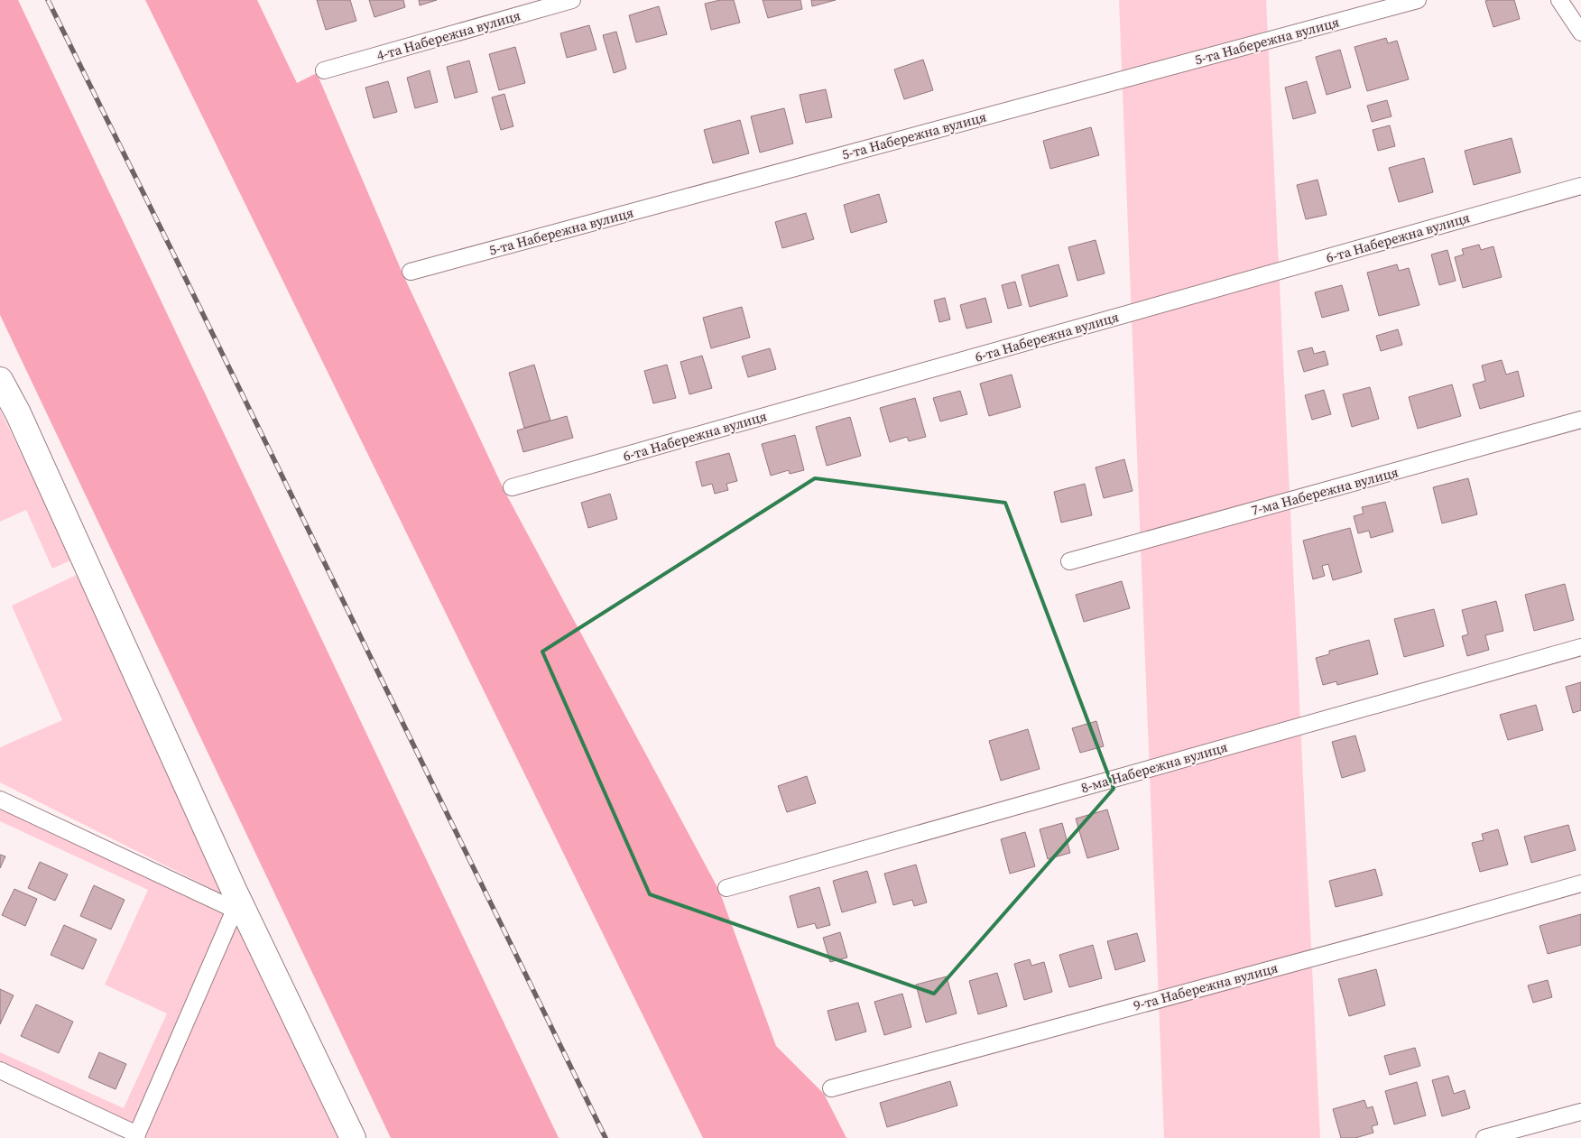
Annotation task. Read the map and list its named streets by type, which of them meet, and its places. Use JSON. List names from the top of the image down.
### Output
{
  "streets": {
    "street": [
      "4-та Набережна вулиця",
      "5-та Набережна вулиця",
      "6-та Набережна вулиця",
      "7-ма Набережна вулиця",
      "8-ма Набережна вулиця",
      "9-та Набережна вулиця"
    ]
  }
}
